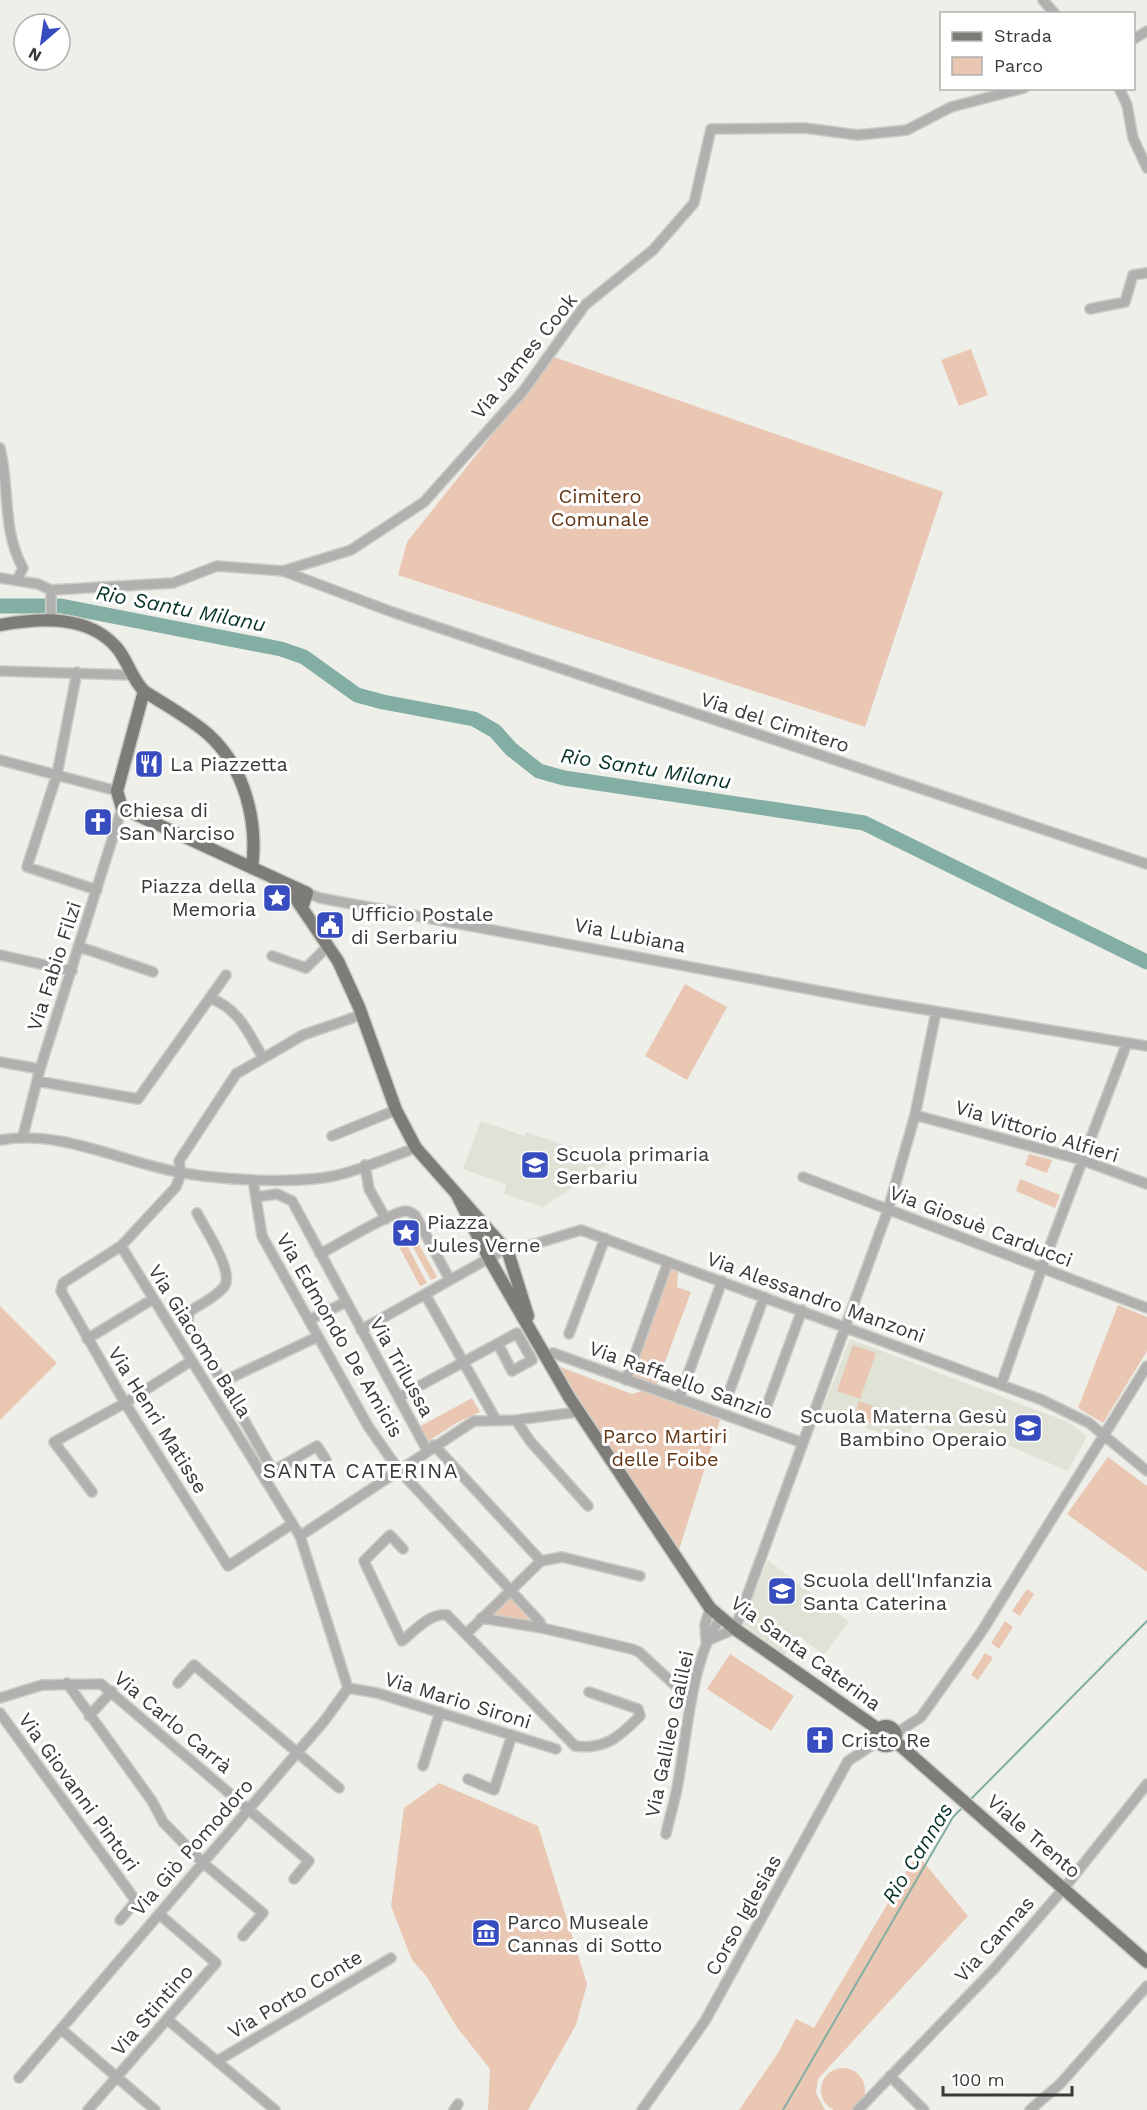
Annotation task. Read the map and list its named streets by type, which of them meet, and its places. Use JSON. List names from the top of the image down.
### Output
{
  "streets": {
    "main road": ["Via Lubiana", "Via Santa Caterina", "Viale Trento"],
    "street": [
      "Via James Cook",
      "Via del Cimitero",
      "Via Fabio Filzi",
      "Via Vittorio Alfieri",
      "Via Giosuè Carducci",
      "Via Alessandro Manzoni",
      "Via Edmondo De Amicis",
      "Via Giacomo Balla",
      "Via Trilussa",
      "Via Raffaello Sanzio",
      "Via Henri Matisse",
      "Via Mario Sironi",
      "Via Carlo Carrà",
      "Via Galileo Galilei",
      "Via Giovanni Pintori",
      "Via Giò Pomodoro",
      "Corso Iglesias",
      "Via Cannas",
      "Via Porto Conte",
      "Via Stintino"
    ]
  },
  "crossings": [
    ["Via James Cook", "Via del Cimitero"],
    ["Via Lubiana", "Via Fabio Filzi"],
    ["Via Lubiana", "Via Santa Caterina"],
    ["Via Alessandro Manzoni", "Via Santa Caterina"],
    ["Via Edmondo De Amicis", "Via Trilussa"],
    ["Via Giacomo Balla", "Via Henri Matisse"],
    ["Via Giacomo Balla", "Via Mario Sironi"],
    ["Via Giacomo Balla", "Via Giò Pomodoro"],
    ["Via Raffaello Sanzio", "Via Santa Caterina"],
    ["Via Santa Caterina", "Via Galileo Galilei"],
    ["Via Santa Caterina", "Viale Trento"],
    ["Via Santa Caterina", "Corso Iglesias"],
    ["Via Mario Sironi", "Via Giò Pomodoro"],
    ["Via Carlo Carrà", "Via Giovanni Pintori"],
    ["Via Carlo Carrà", "Via Giò Pomodoro"],
    ["Viale Trento", "Via Cannas"],
    ["Via Giò Pomodoro", "Via Stintino"]
  ],
  "districts": ["SANTA CATERINA"],
  "water": ["Rio Santu Milanu", "Rio Cannas"],
  "parks": ["Cimitero Comunale", "Parco Martiri delle Foibe"],
  "places": {
    "restaurant": ["La Piazzetta"],
    "church": ["Chiesa di San Narciso", "Cristo Re"],
    "place": ["Piazza della Memoria", "Piazza Jules Verne"],
    "public building": ["Ufficio Postale di Serbariu"],
    "school or university": ["Scuola primaria Serbariu", "Scuola Materna Gesù Bambino Operaio", "Scuola dell'Infanzia Santa Caterina"],
    "museum": ["Parco Museale Cannas di Sotto"]
  },
  "legend": ["Strada", "Parco"],
  "scale_bar": "100 m",
  "north": "bottom left"
}
